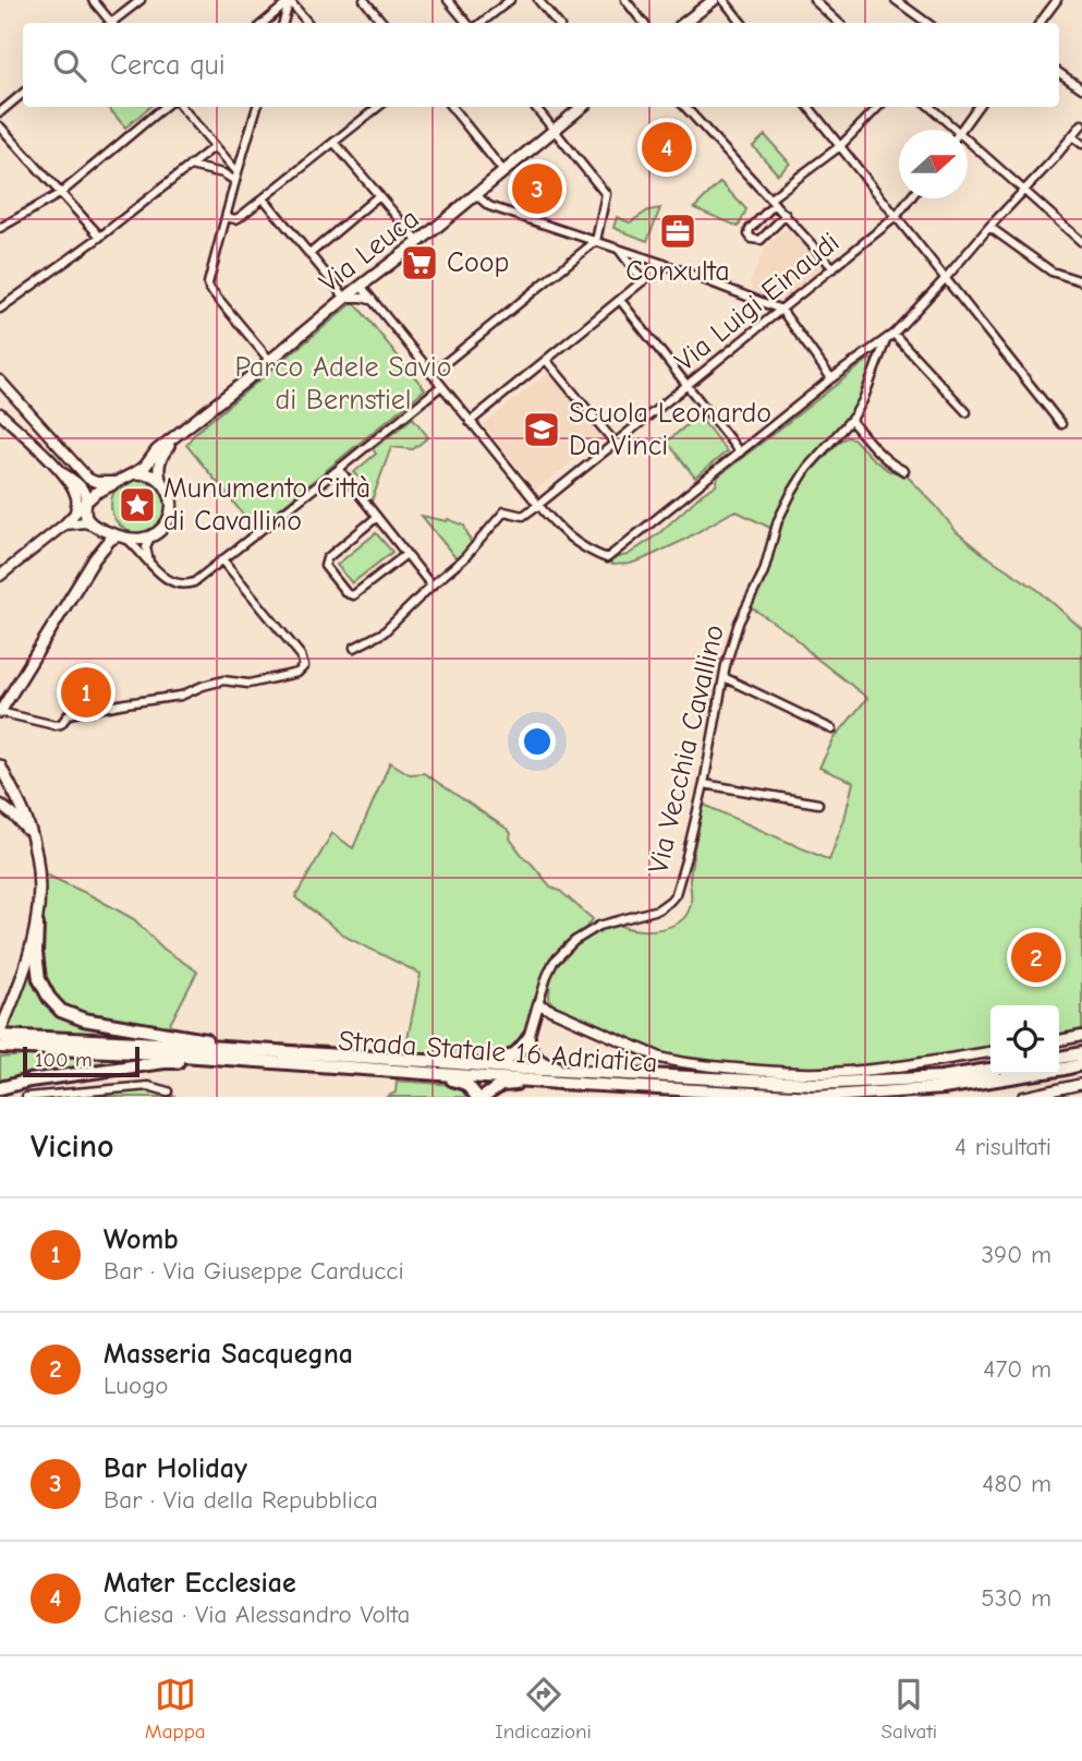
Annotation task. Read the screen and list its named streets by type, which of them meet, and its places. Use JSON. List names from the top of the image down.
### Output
{
  "streets": {
    "highway": ["Strada Statale 16 Adriatica"],
    "main road": ["Via Leuca"],
    "street": ["Via Luigi Einaudi", "Via Vecchia Cavallino"]
  },
  "parks": ["Parco Adele Savio di Bernstiel"],
  "places": {
    "office": ["Conxulta"],
    "supermarket": ["Coop"],
    "school or university": ["Scuola Leonardo Da Vinci"],
    "place": ["Munumento Città di Cavallino"]
  },
  "scale_bar": "100 m",
  "north": "right",
  "page": {
    "search": "Cerca qui",
    "pins": [
      "4",
      "3",
      "1",
      "2"
    ],
    "scale": "100 m",
    "heading": ["Vicino", "4 risultati"],
    "list": [
      {
        "mark": "1",
        "name": "Womb",
        "note": "Bar · Via Giuseppe Carducci",
        "value": "390 m"
      },
      {
        "mark": "2",
        "name": "Masseria Sacquegna",
        "note": "Luogo",
        "value": "470 m"
      },
      {
        "mark": "3",
        "name": "Bar Holiday",
        "note": "Bar · Via della Repubblica",
        "value": "480 m"
      },
      {
        "mark": "4",
        "name": "Mater Ecclesiae",
        "note": "Chiesa · Via Alessandro Volta",
        "value": "530 m"
      }
    ],
    "nav": ["Mappa", "Indicazioni", "Salvati"]
  }
}
